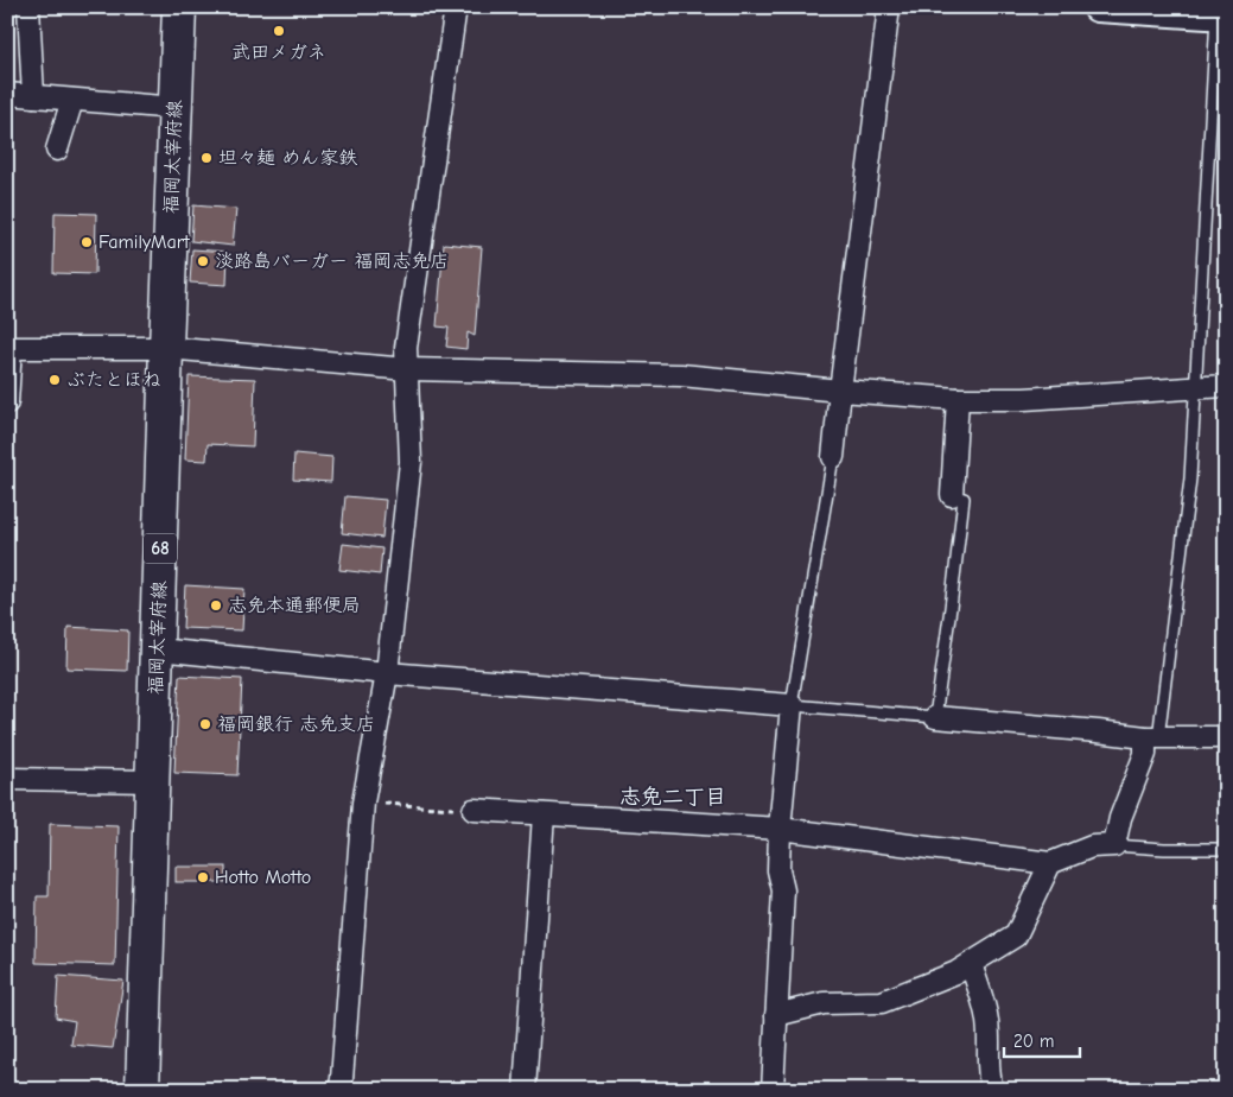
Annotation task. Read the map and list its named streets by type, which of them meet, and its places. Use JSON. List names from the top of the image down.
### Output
{
  "streets": {
    "main road": ["福岡太宰府線", "68"]
  },
  "districts": ["志免二丁目"],
  "places": [
    "武田メガネ",
    "坦々麺 めん家鉄",
    "FamilyMart",
    "淡路島バーガー 福岡志免店",
    "ぶたとほね",
    "志免本通郵便局",
    "福岡銀行 志免支店",
    "Hotto Motto"
  ],
  "scale_bar": "20 m"
}
